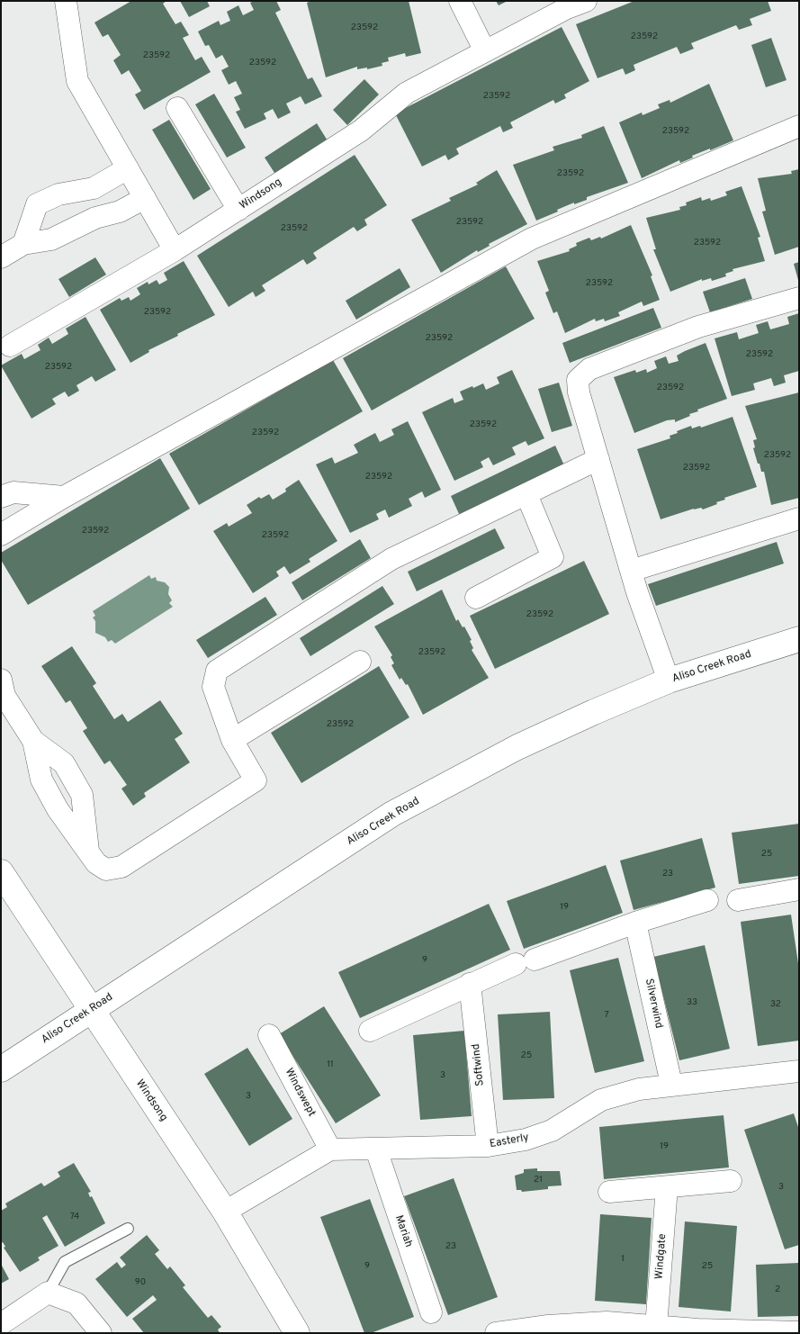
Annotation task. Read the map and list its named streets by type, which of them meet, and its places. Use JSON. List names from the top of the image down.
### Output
{
  "streets": {
    "main road": ["Windsong", "Aliso Creek Road"],
    "street": [
      "Silverwind",
      "Softwind",
      "Windswept",
      "Easterly",
      "Mariah",
      "Windgate"
    ]
  },
  "crossings": [
    ["Windsong", "Aliso Creek Road"],
    ["Silverwind", "Easterly"],
    ["Softwind", "Easterly"],
    ["Windswept", "Easterly"],
    ["Easterly", "Mariah"]
  ],
  "house_numbers": [
    "23592",
    "23592",
    "23592",
    "23592",
    "23592",
    "23592",
    "23592",
    "23592",
    "23592",
    "23592",
    "23592",
    "23592",
    "23592",
    "23592",
    "23592",
    "23592",
    "23592",
    "23592",
    "23592",
    "23592",
    "23592",
    "23592",
    "23592",
    "23592",
    "23592",
    "23592",
    "25",
    "23",
    "19",
    "9",
    "33",
    "32",
    "7",
    "25",
    "11",
    "3",
    "3",
    "19",
    "21",
    "3",
    "74",
    "23",
    "1",
    "9",
    "25",
    "90",
    "2"
  ]
}
